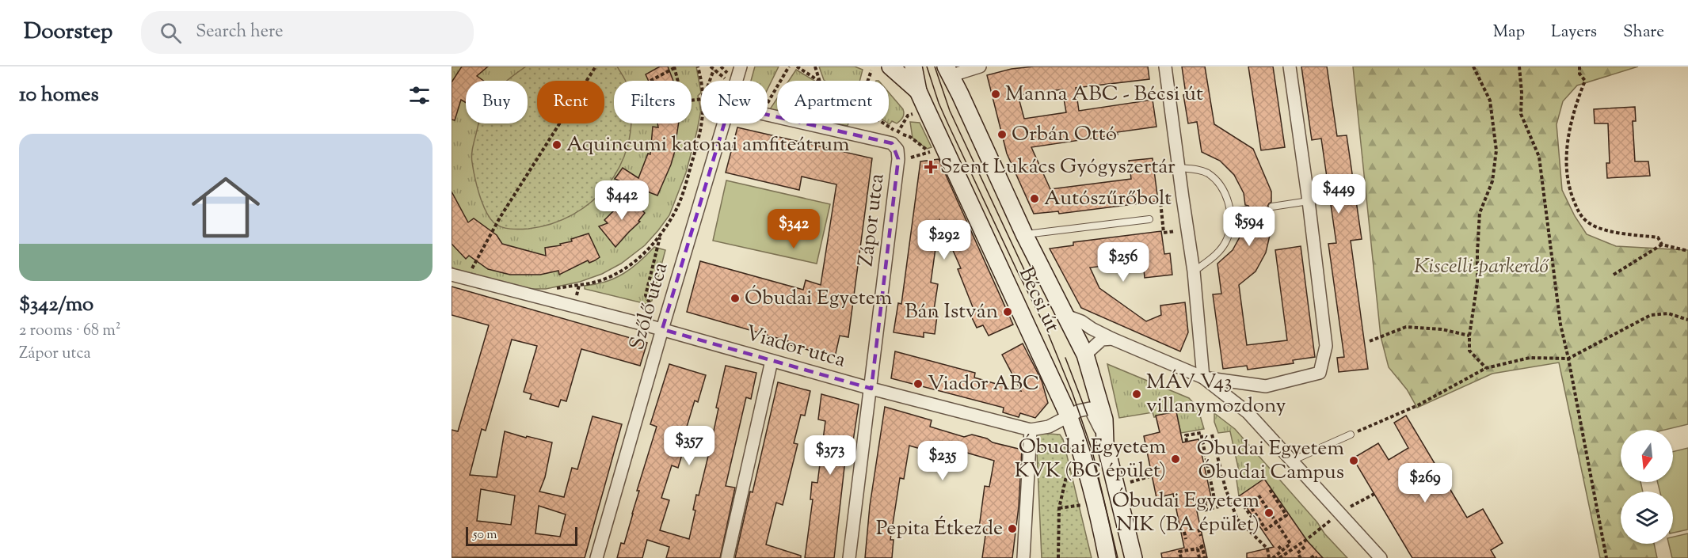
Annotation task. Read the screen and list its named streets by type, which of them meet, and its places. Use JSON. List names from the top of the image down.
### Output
{
  "streets": {
    "main road": ["Bécsi út"],
    "street": ["Zápor utca", "Szőlő utca", "Viador utca"]
  },
  "crossings": [
    ["Zápor utca", "Viador utca"],
    ["Bécsi út", "Viador utca"],
    ["Szőlő utca", "Viador utca"]
  ],
  "parks": ["Kiscelli-parkerdő"],
  "places": {
    "other": [
      "Manna ABC - Bécsi út",
      "Orbán Ottó",
      "Aquincumi katonai amfiteátrum",
      "Autószűrőbolt",
      "Óbudai Egyetem",
      "Bán István",
      "Viador ABC",
      "MÁV V43 villanymozdony",
      "Óbudai Egyetem KVK (BC épület)",
      "Óbudai Egyetem Óbudai Campus",
      "Óbudai Egyetem NIK (BA épület)",
      "Pepita Étkezde"
    ],
    "health": ["Szent Lukács Gyógyszertár"]
  },
  "scale_bar": "50 m",
  "north": "bottom",
  "page": {
    "header": "Doorstep",
    "search": "Search here",
    "nav": ["Map", "Layers", "Share"],
    "heading": "10 homes",
    "chip": [
      "Buy",
      "Rent",
      "Filters",
      "New",
      "Apartment"
    ],
    "list": [
      {
        "name": "$342/mo",
        "note": "2 rooms · 68 m² · Zápor utca"
      }
    ],
    "price": [
      "$449",
      "$442",
      "$594",
      "$342",
      "$292",
      "$256",
      "$357",
      "$373",
      "$235",
      "$269"
    ],
    "scale": "50 m"
  }
}
